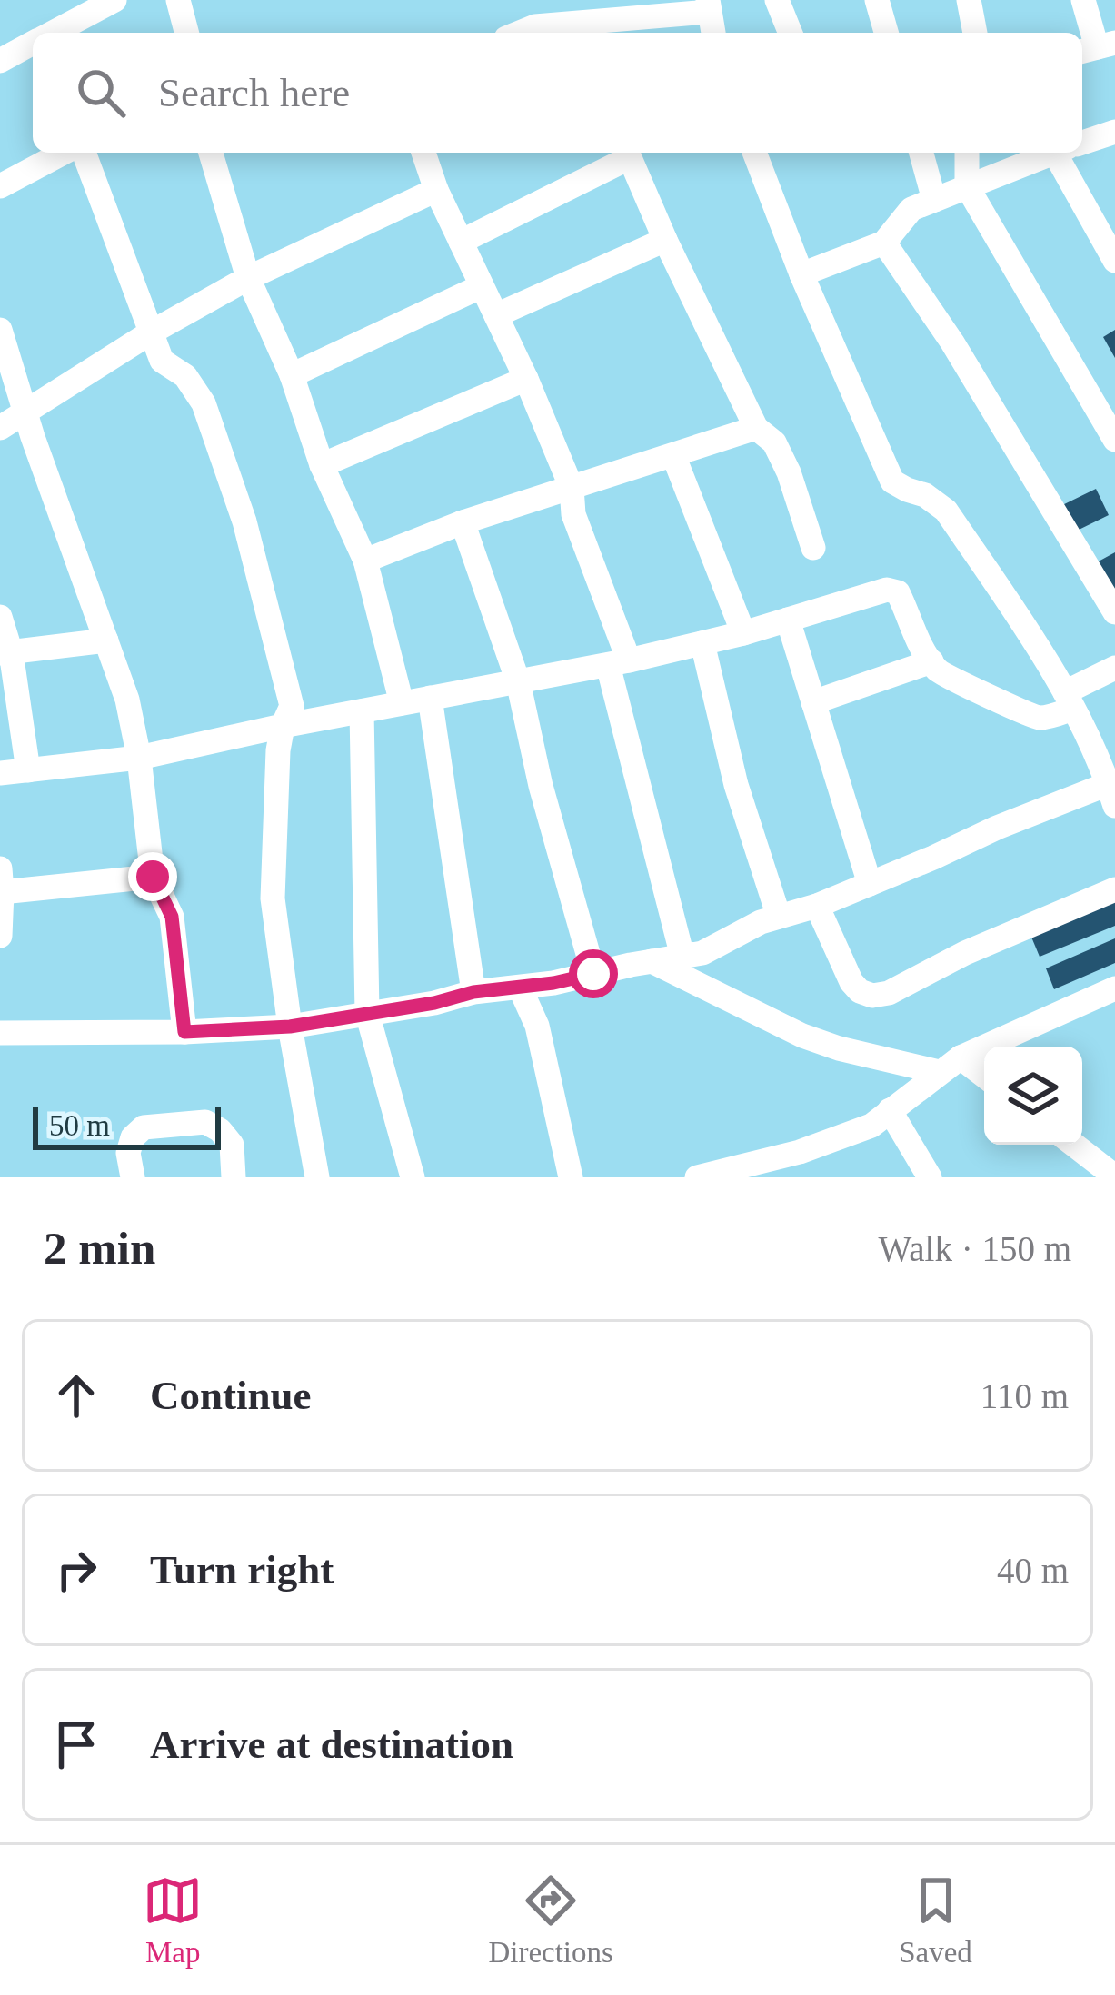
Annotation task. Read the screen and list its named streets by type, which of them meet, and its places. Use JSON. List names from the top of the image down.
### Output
{
  "scale_bar": "50 m",
  "page": {
    "search": "Search here",
    "scale": "50 m",
    "heading": ["2 min", "Walk · 150 m"],
    "list": [
      ["Continue", "110 m"],
      ["Turn right", "40 m"],
      "Arrive at destination"
    ],
    "nav": ["Map", "Directions", "Saved"]
  }
}
